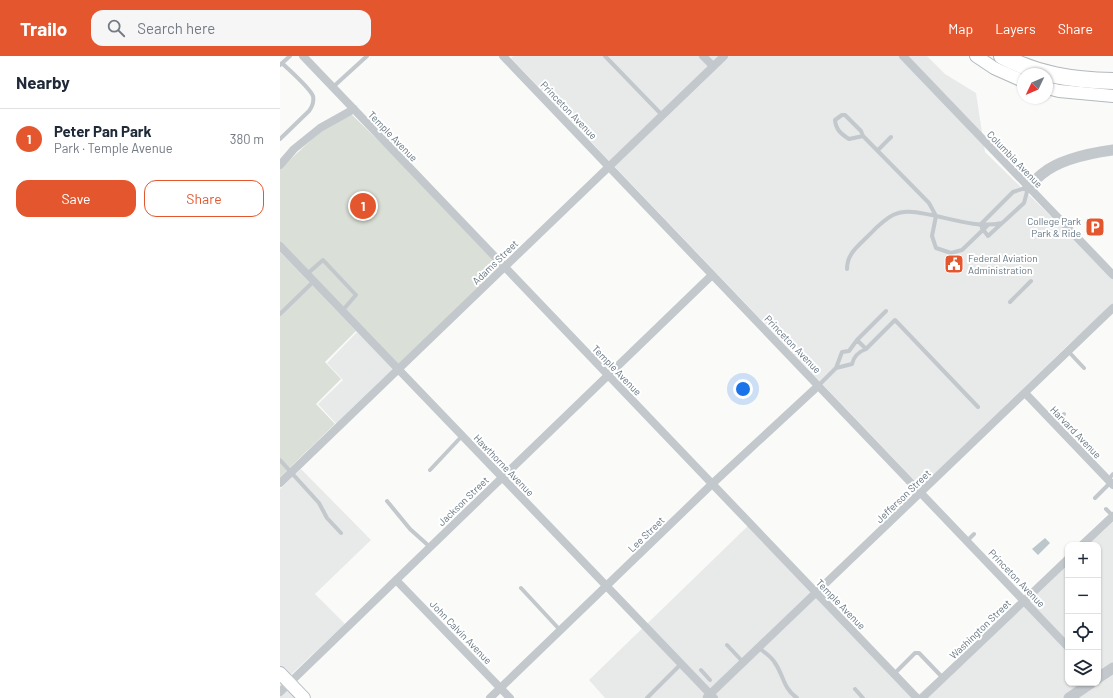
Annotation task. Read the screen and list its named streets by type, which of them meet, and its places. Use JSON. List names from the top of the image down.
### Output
{
  "streets": {
    "street": [
      "Princeton Avenue",
      "Temple Avenue",
      "Columbia Avenue",
      "Adams Street",
      "Harvard Avenue",
      "Hawthorne Avenue",
      "Jefferson Street",
      "Jackson Street",
      "Lee Street",
      "Washington Street",
      "John Calvin Avenue"
    ]
  },
  "crossings": [
    ["Princeton Avenue", "Adams Street"],
    ["Princeton Avenue", "Jefferson Street"],
    ["Princeton Avenue", "Jackson Street"],
    ["Princeton Avenue", "Lee Street"],
    ["Princeton Avenue", "Washington Street"],
    ["Temple Avenue", "Adams Street"],
    ["Temple Avenue", "Jefferson Street"],
    ["Temple Avenue", "Jackson Street"],
    ["Temple Avenue", "Lee Street"],
    ["Adams Street", "Hawthorne Avenue"],
    ["Harvard Avenue", "Jefferson Street"],
    ["Hawthorne Avenue", "Jefferson Street"],
    ["Hawthorne Avenue", "Jackson Street"],
    ["Hawthorne Avenue", "Lee Street"],
    ["Jackson Street", "John Calvin Avenue"],
    ["Lee Street", "John Calvin Avenue"]
  ],
  "places": {
    "parking": ["College Park Park & Ride"],
    "public building": ["Federal Aviation Administration"]
  },
  "north": "bottom left",
  "page": {
    "header": "Trailo",
    "search": "Search here",
    "nav": ["Map", "Layers", "Share"],
    "heading": "Nearby",
    "list": [
      {
        "mark": "1",
        "name": "Peter Pan Park",
        "note": "Park · Temple Avenue",
        "value": "380 m"
      }
    ],
    "buttons": ["Save", "Share"],
    "pins": "1",
    "map_buttons": ["+", "−"]
  }
}
